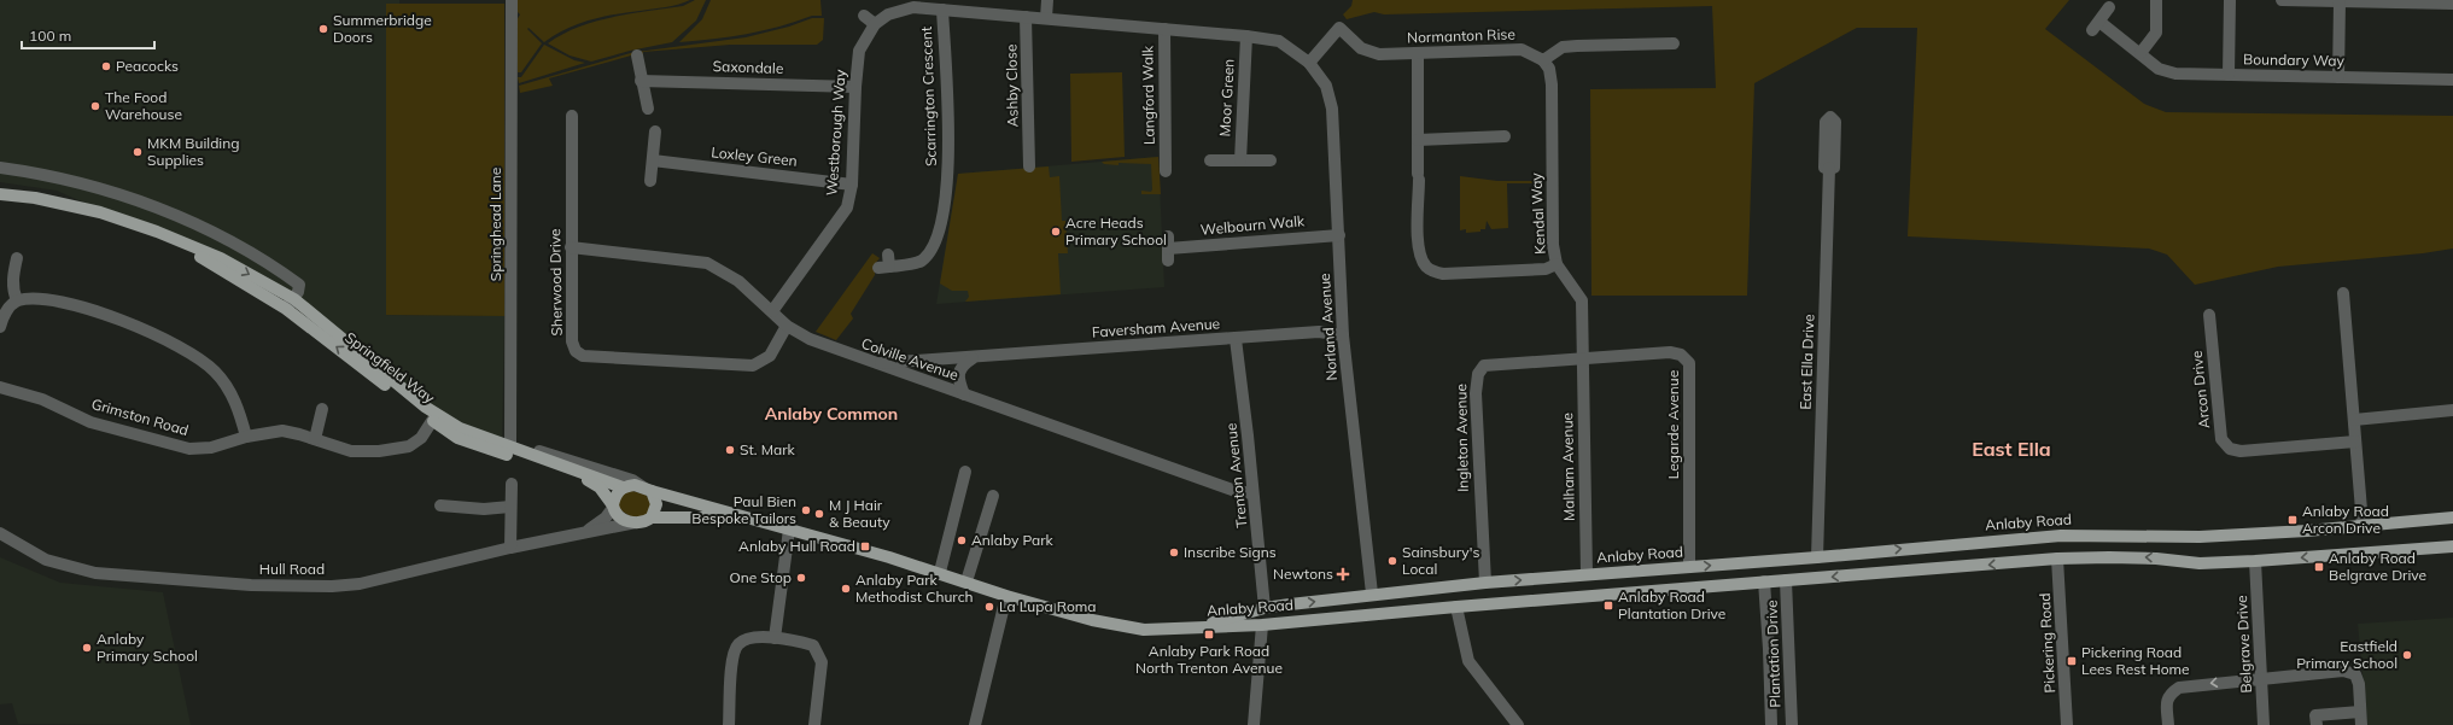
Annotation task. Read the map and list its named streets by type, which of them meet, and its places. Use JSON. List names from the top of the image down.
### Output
{
  "streets": {
    "main road": ["Springfield Way", "Anlaby Road"],
    "street": [
      "Normanton Rise",
      "Boundary Way",
      "Saxondale",
      "Ashby Close",
      "Langford Walk",
      "Scarrington Crescent",
      "Moor Green",
      "Westborough Way",
      "Loxley Green",
      "Kendal Way",
      "Springhead Lane",
      "Welbourn Walk",
      "Sherwood Drive",
      "Norland Avenue",
      "Faversham Avenue",
      "Colville Avenue",
      "East Ella Drive",
      "Arcon Drive",
      "Grimston Road",
      "Legarde Avenue",
      "Ingleton Avenue",
      "Malham Avenue",
      "Trenton Avenue",
      "Hull Road",
      "Pickering Road",
      "Belgrave Drive",
      "Plantation Drive"
    ]
  },
  "crossings": [
    ["Normanton Rise", "Westborough Way"],
    ["Normanton Rise", "Kendal Way"],
    ["Normanton Rise", "Norland Avenue"],
    ["Saxondale", "Westborough Way"],
    ["Ashby Close", "Westborough Way"],
    ["Langford Walk", "Westborough Way"],
    ["Scarrington Crescent", "Westborough Way"],
    ["Moor Green", "Westborough Way"],
    ["Westborough Way", "Loxley Green"],
    ["Westborough Way", "Norland Avenue"],
    ["Westborough Way", "Colville Avenue"],
    ["Kendal Way", "Legarde Avenue"],
    ["Kendal Way", "Ingleton Avenue"],
    ["Kendal Way", "Malham Avenue"],
    ["Springhead Lane", "Springfield Way"],
    ["Welbourn Walk", "Norland Avenue"],
    ["Sherwood Drive", "Colville Avenue"],
    ["Norland Avenue", "Faversham Avenue"],
    ["Norland Avenue", "Anlaby Road"],
    ["Faversham Avenue", "Colville Avenue"],
    ["Faversham Avenue", "Trenton Avenue"],
    ["Colville Avenue", "Trenton Avenue"],
    ["East Ella Drive", "Anlaby Road"],
    ["Springfield Way", "Grimston Road"],
    ["Springfield Way", "Hull Road"],
    ["Legarde Avenue", "Ingleton Avenue"],
    ["Legarde Avenue", "Malham Avenue"],
    ["Legarde Avenue", "Anlaby Road"],
    ["Ingleton Avenue", "Malham Avenue"],
    ["Ingleton Avenue", "Anlaby Road"],
    ["Malham Avenue", "Anlaby Road"],
    ["Trenton Avenue", "Anlaby Road"],
    ["Anlaby Road", "Pickering Road"],
    ["Anlaby Road", "Belgrave Drive"],
    ["Anlaby Road", "Plantation Drive"]
  ],
  "districts": ["Anlaby Common", "East Ella"],
  "places": {
    "other": [
      "Summerbridge Doors",
      "Peacocks",
      "The Food Warehouse",
      "MKM Building Supplies",
      "Acre Heads Primary School",
      "St. Mark",
      "Paul Bien Bespoke Tailors",
      "M J Hair & Beauty",
      "Anlaby Park",
      "Inscribe Signs",
      "Sainsbury's Local",
      "One Stop",
      "Anlaby Park Methodist Church",
      "La Lupa Roma",
      "Anlaby Primary School",
      "Eastfield Primary School"
    ],
    "transit": [
      "Anlaby Road Arcon Drive",
      "Anlaby Hull Road",
      "Anlaby Road Belgrave Drive",
      "Anlaby Road Plantation Drive",
      "Anlaby Park Road North Trenton Avenue",
      "Pickering Road Lees Rest Home"
    ],
    "health": ["Newtons"]
  },
  "scale_bar": "100 m"
}
